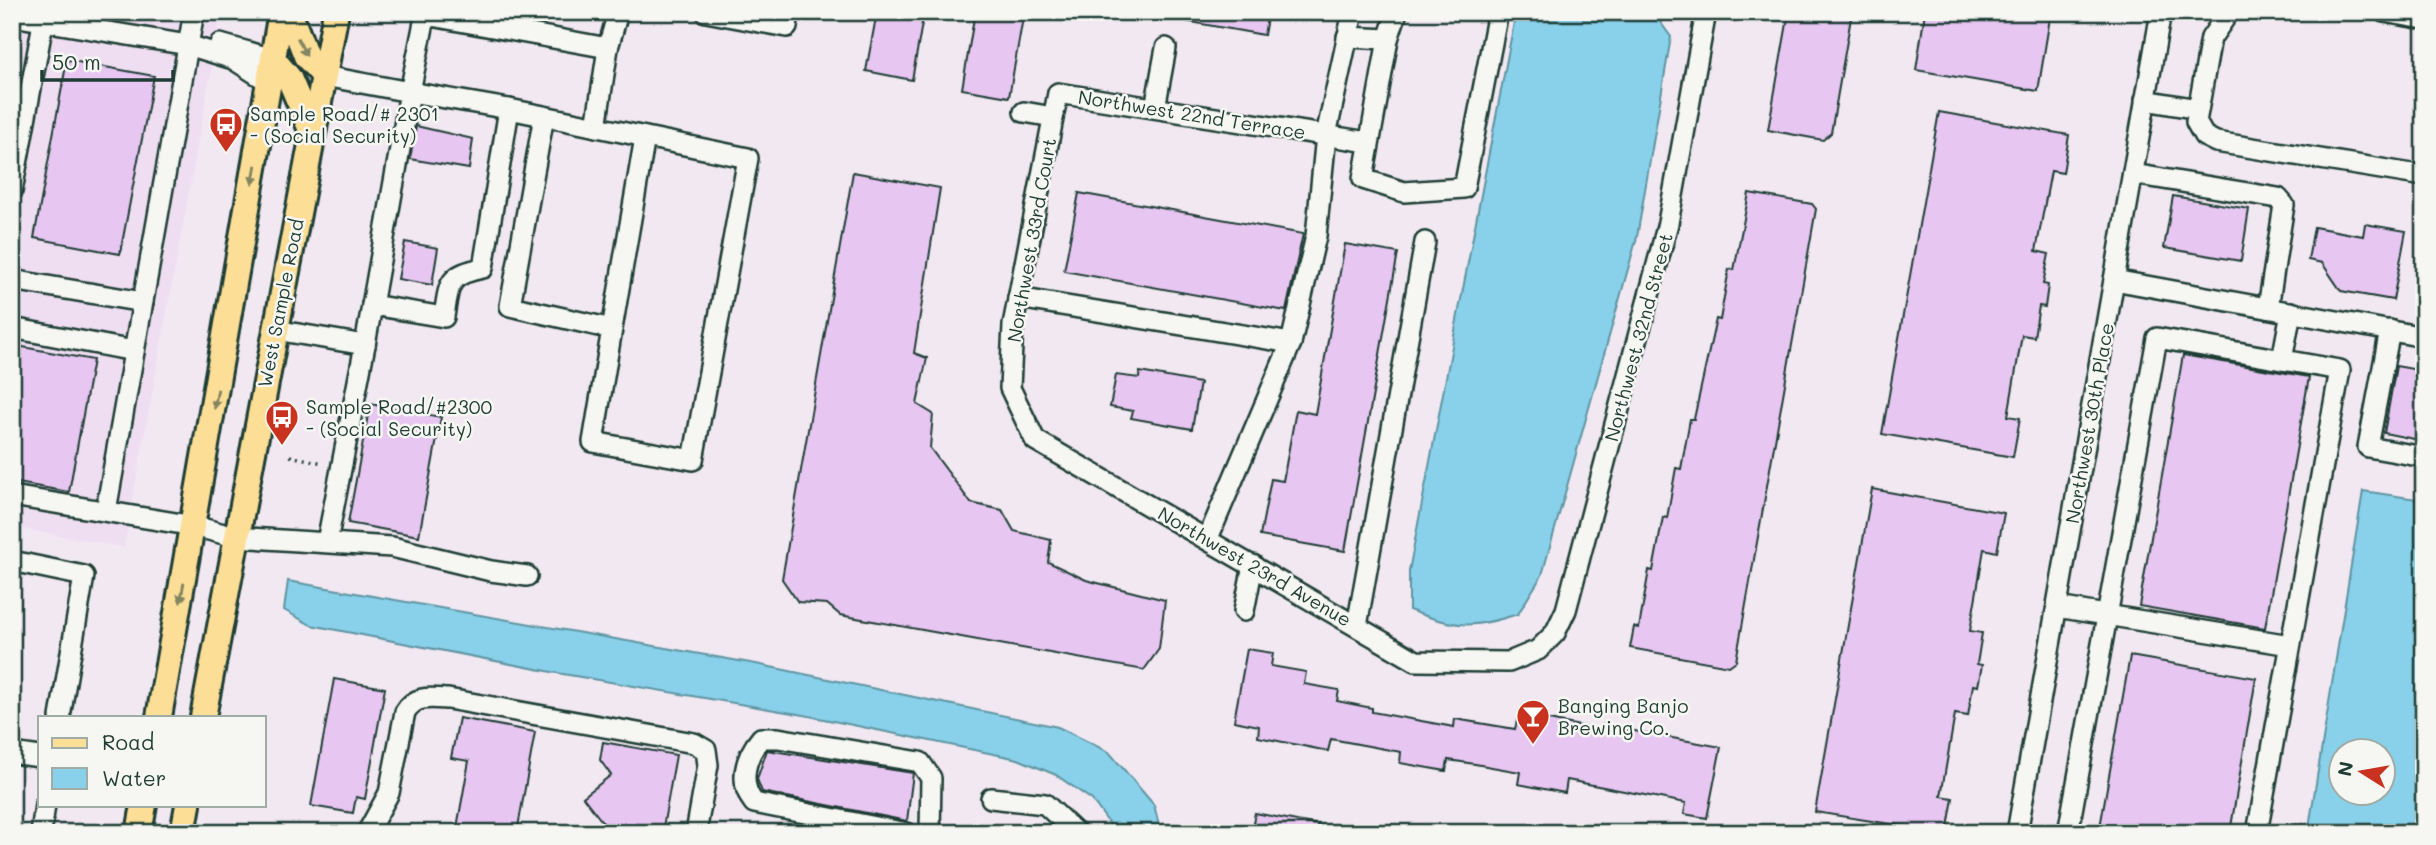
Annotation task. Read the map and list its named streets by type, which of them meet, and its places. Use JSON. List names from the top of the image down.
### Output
{
  "streets": {
    "main road": ["West Sample Road"],
    "street": [
      "Northwest 22nd Terrace",
      "Northwest 33rd Court",
      "Northwest 32nd Street",
      "Northwest 30th Place",
      "Northwest 23rd Avenue"
    ]
  },
  "crossings": [
    ["Northwest 22nd Terrace", "Northwest 33rd Court"],
    ["Northwest 33rd Court", "Northwest 23rd Avenue"],
    ["Northwest 32nd Street", "Northwest 23rd Avenue"]
  ],
  "places": {
    "bus stop": ["Sample Road/# 2301 - (Social Security)", "Sample Road/#2300 - (Social Security)"],
    "bar": ["Banging Banjo Brewing Co."]
  },
  "legend": ["Road", "Water"],
  "scale_bar": "50 m",
  "north": "left"
}
